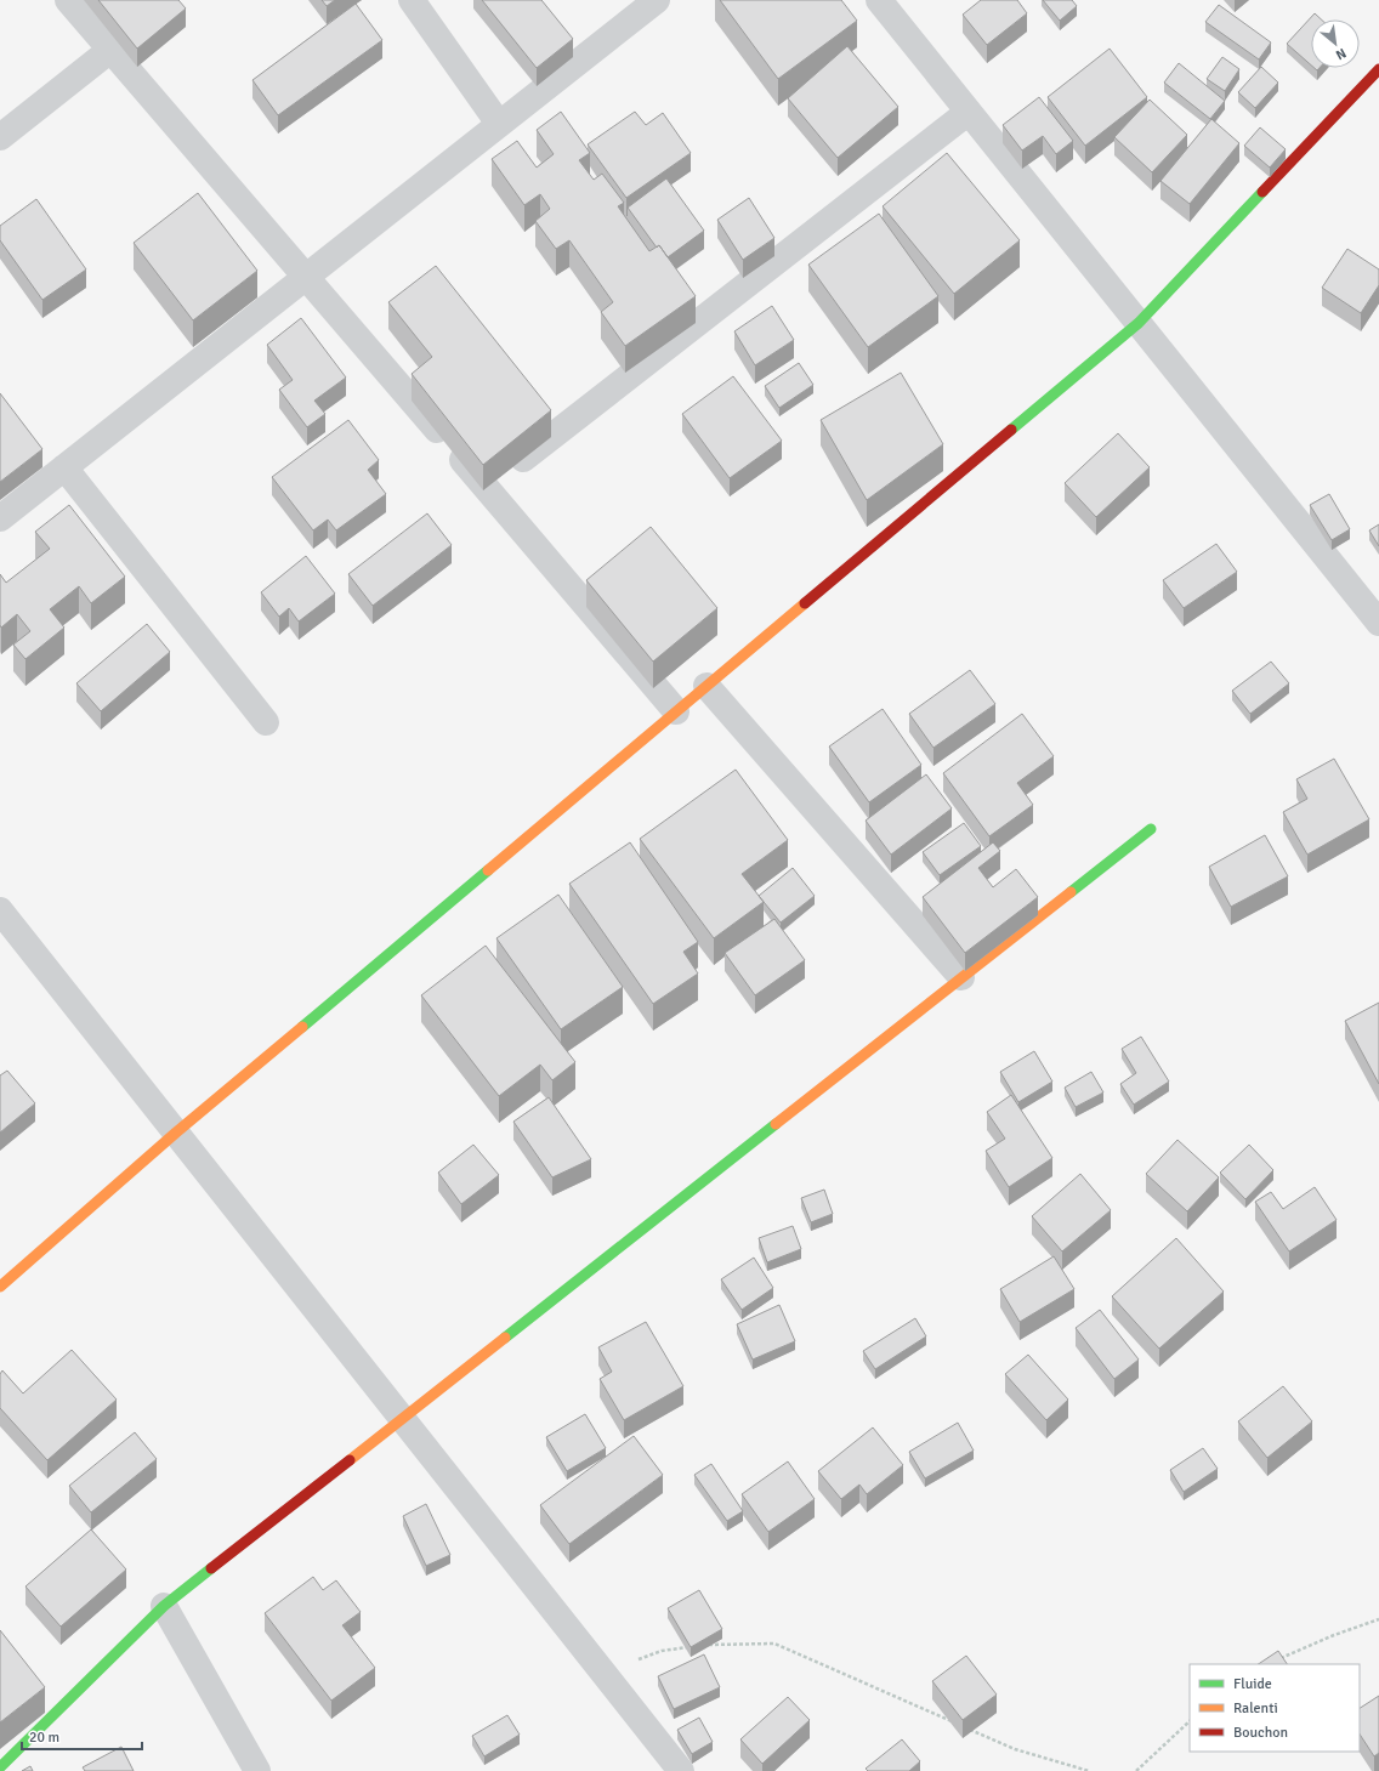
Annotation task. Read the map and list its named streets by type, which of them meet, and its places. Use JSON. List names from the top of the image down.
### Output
{
  "legend": ["Fluide", "Ralenti", "Bouchon"],
  "scale_bar": "20 m",
  "north": "bottom right"
}
